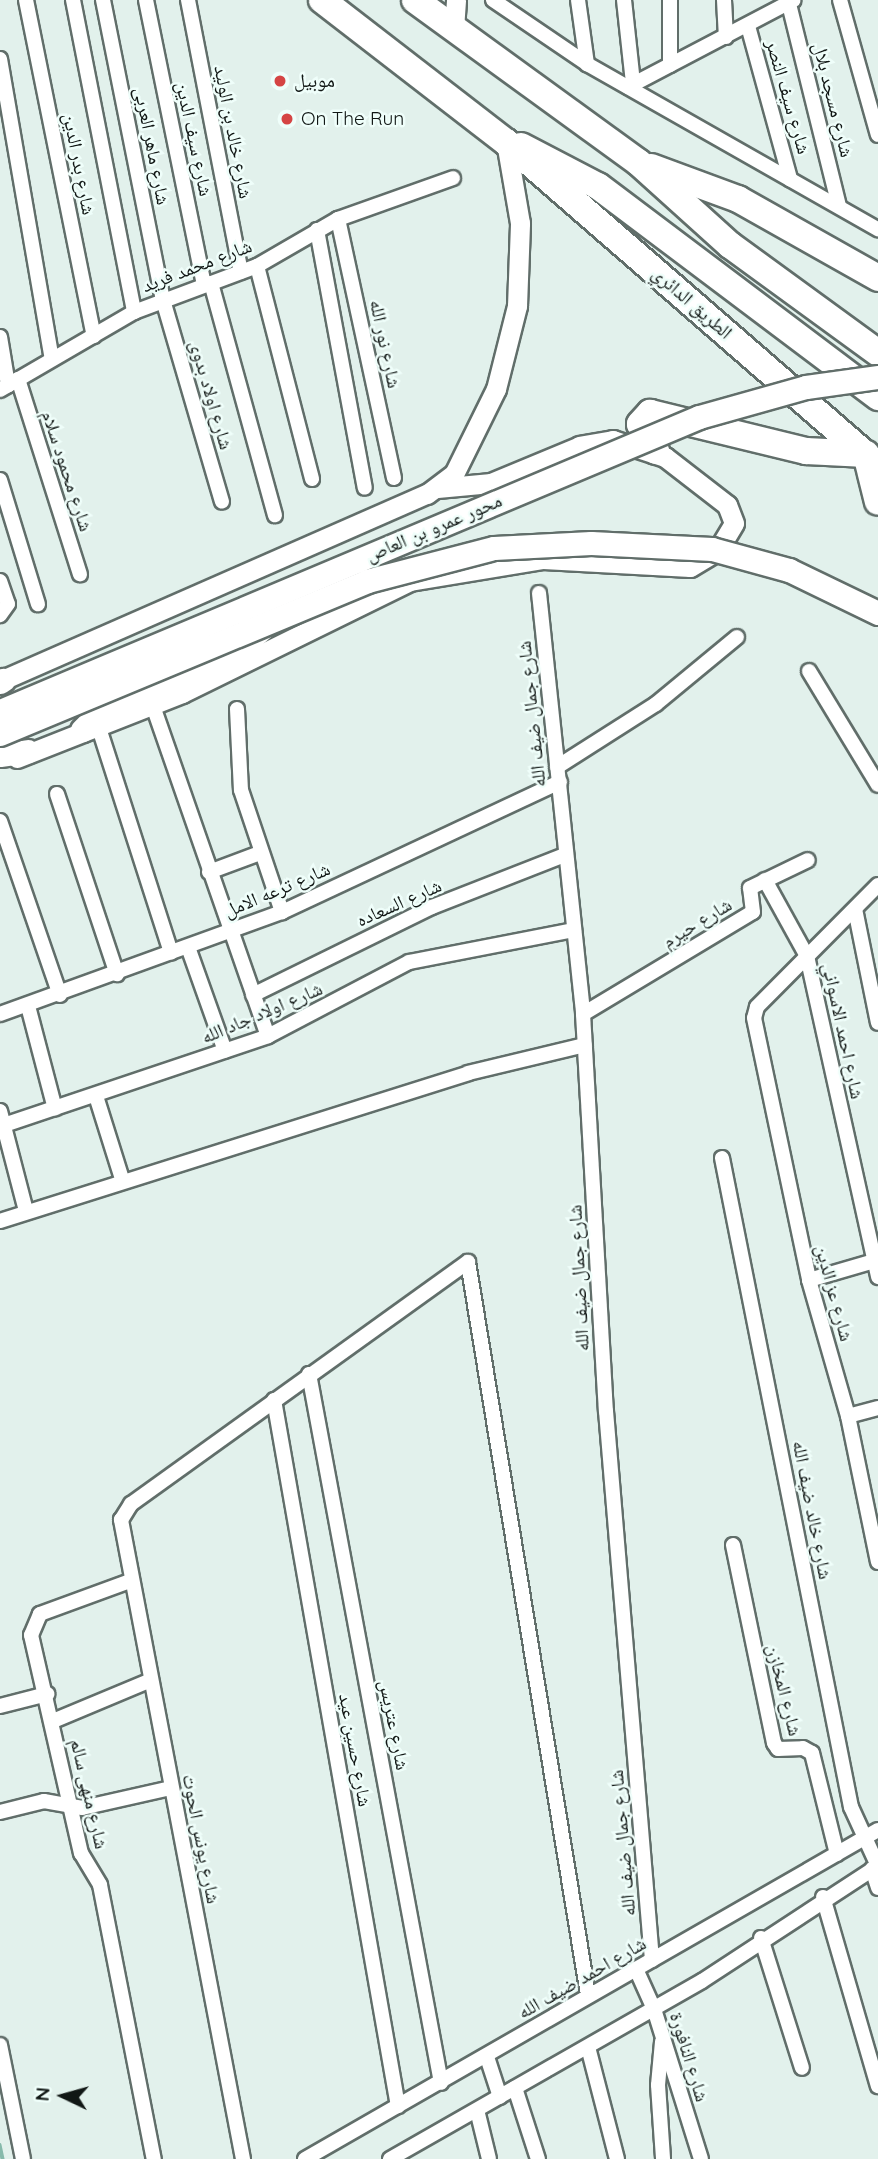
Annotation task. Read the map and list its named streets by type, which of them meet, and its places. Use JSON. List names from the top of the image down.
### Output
{
  "streets": {
    "highway": ["الطريق الدائري"],
    "main road": ["محور عمرو بن العاص"],
    "street": [
      "شارع سيف النصر",
      "شارع مسجد بلال",
      "شارع خالد بن الوليد",
      "شارع سيف الدين",
      "شارع ماهر العربى",
      "شارع بدر الدين",
      "شارع محمد فريد",
      "شارع نور الله",
      "شارع اولاد بدوى",
      "شارع محمود سلام",
      "شارع جمال ضيف الله",
      "شارع ترعه الامل",
      "شارع السعاده",
      "شارع حيرم",
      "شارع اولاد جاد الله",
      "شارع احمد الاسواني",
      "شارع عز الدين",
      "شارع خالد ضيف الله",
      "شارع المخازن",
      "شارع عتريس",
      "شارع حسين عيد",
      "شارع منهى سالم",
      "شارع يونس الحوت",
      "شارع احمد ضيف الله",
      "شارع النافورة"
    ]
  },
  "crossings": [
    ["شارع خالد بن الوليد", "شارع محمد فريد"],
    ["شارع سيف الدين", "شارع محمد فريد"],
    ["شارع ماهر العربى", "شارع محمد فريد"],
    ["شارع ماهر العربى", "شارع اولاد بدوى"],
    ["شارع بدر الدين", "شارع محمد فريد"],
    ["شارع محمد فريد", "شارع نور الله"],
    ["شارع محمد فريد", "شارع اولاد بدوى"],
    ["شارع محمد فريد", "شارع محمود سلام"],
    ["شارع جمال ضيف الله", "شارع ترعه الامل"],
    ["شارع جمال ضيف الله", "شارع السعاده"],
    ["شارع جمال ضيف الله", "شارع حيرم"],
    ["شارع جمال ضيف الله", "شارع اولاد جاد الله"],
    ["شارع جمال ضيف الله", "شارع احمد ضيف الله"],
    ["شارع حيرم", "شارع احمد الاسواني"],
    ["شارع احمد الاسواني", "شارع عز الدين"],
    ["شارع خالد ضيف الله", "شارع احمد ضيف الله"],
    ["شارع المخازن", "شارع احمد ضيف الله"],
    ["شارع عتريس", "شارع احمد ضيف الله"],
    ["شارع حسين عيد", "شارع يونس الحوت"],
    ["شارع حسين عيد", "شارع احمد ضيف الله"],
    ["شارع منهى سالم", "شارع يونس الحوت"],
    ["شارع احمد ضيف الله", "شارع النافورة"]
  ],
  "places": ["موبيل", "On The Run"],
  "north": "left"
}
